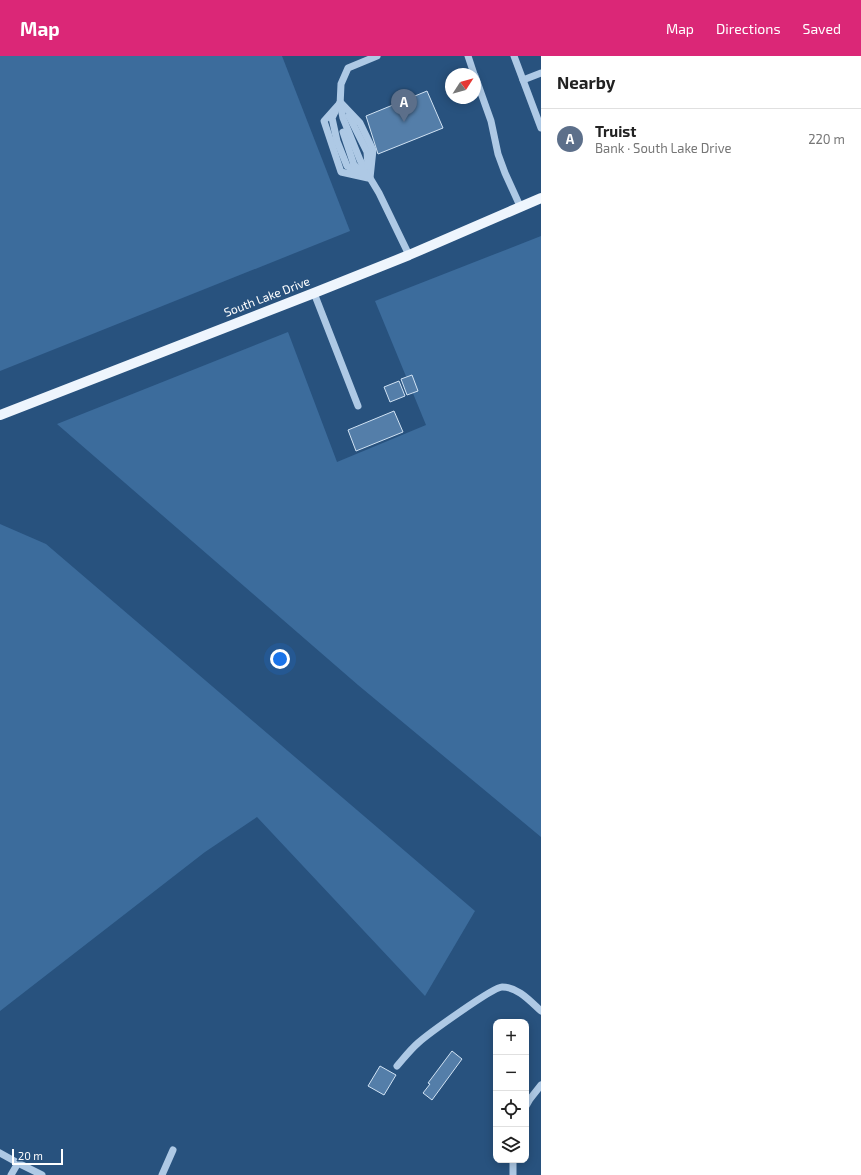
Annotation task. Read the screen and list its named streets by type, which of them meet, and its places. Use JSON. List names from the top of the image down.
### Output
{
  "streets": {
    "main road": ["South Lake Drive"]
  },
  "scale_bar": "20 m",
  "north": "top right",
  "page": {
    "header": "Map",
    "nav": ["Map", "Directions", "Saved"],
    "heading": "Nearby",
    "pins": "A",
    "list": [
      {
        "mark": "A",
        "name": "Truist",
        "note": "Bank · South Lake Drive",
        "value": "220 m"
      }
    ],
    "map_buttons": ["+", "−"],
    "scale": "20 m"
  }
}
